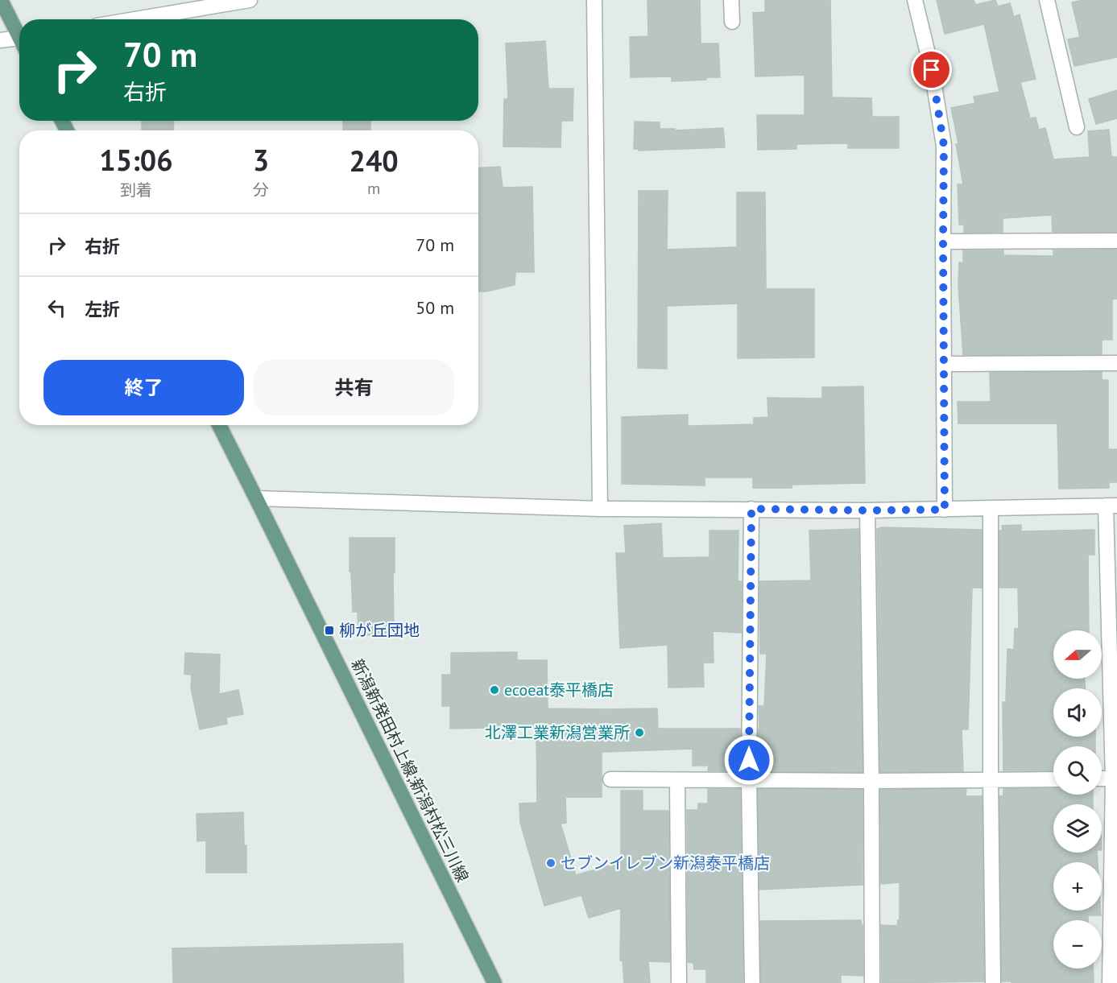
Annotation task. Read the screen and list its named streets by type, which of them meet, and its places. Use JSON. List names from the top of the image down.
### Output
{
  "streets": {
    "main road": ["新潟新発田村上線;新潟村松三川線"]
  },
  "places": {
    "transit": ["柳が丘団地"],
    "other": ["ecoeat泰平橋店", "北澤工業新潟営業所", "セブンイレブン新潟泰平橋店"]
  },
  "north": "left",
  "page": {
    "turn": ["70 m", "右折"],
    "eta": [
      "15:06",
      "到着",
      "3",
      "分",
      "240",
      "m"
    ],
    "list": [
      {
        "name": "右折",
        "value": "70 m"
      },
      {
        "name": "左折",
        "value": "50 m"
      }
    ],
    "buttons": ["終了", "共有"],
    "map_buttons": ["+", "−"]
  }
}
